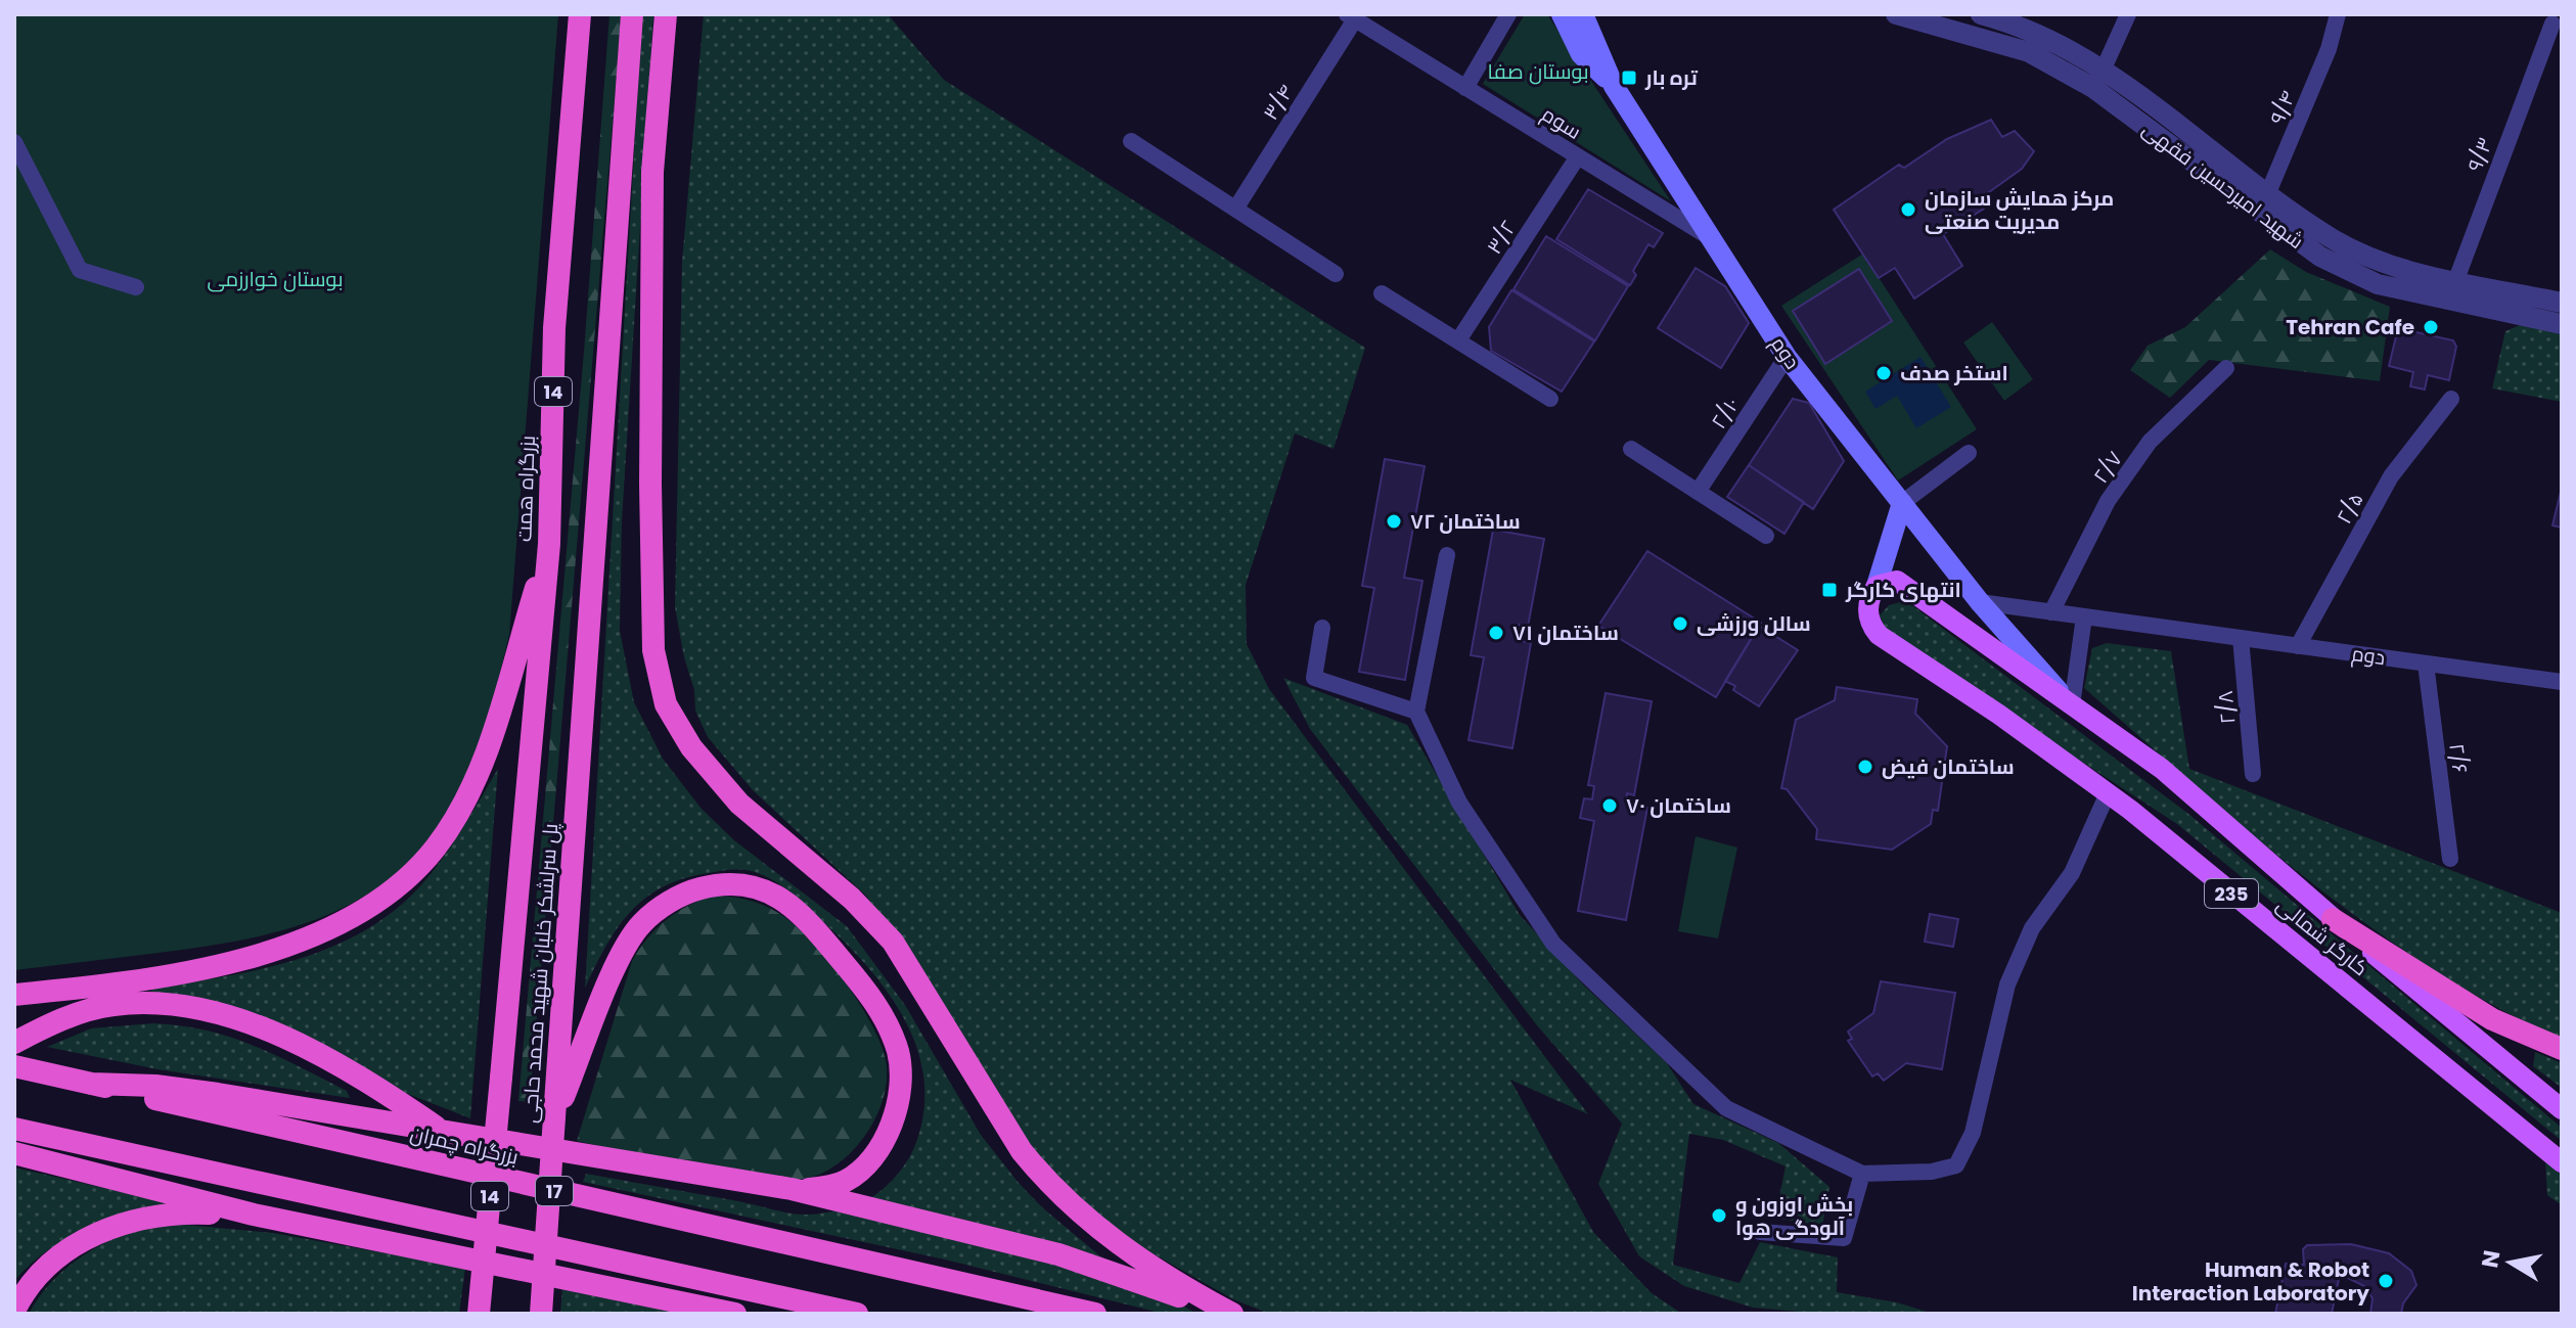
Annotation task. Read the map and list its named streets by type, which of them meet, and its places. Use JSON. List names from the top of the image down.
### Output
{
  "streets": {
    "highway": [
      "14",
      "بزرگراه همت",
      "پل سرلشکر خلبان شهید محمد حاجی",
      "بزرگراه چمران",
      "17"
    ],
    "main road": ["دوم", "235", "کارگر شمالی"],
    "street": [
      "۳/۴",
      "۹/۴",
      "سوم",
      "۹/۳",
      "شهید امیرحسین فقهی",
      "۳/۲",
      "۲/۱۰",
      "۲/۷",
      "۲/۵",
      "۲/۸",
      "۲/۶"
    ]
  },
  "crossings": [
    ["۳/۴", "سوم"],
    ["۹/۴", "شهید امیرحسین فقهی"],
    ["سوم", "۳/۲"],
    ["سوم", "دوم"],
    ["۹/۳", "شهید امیرحسین فقهی"],
    ["دوم", "۲/۱۰"],
    ["دوم", "۲/۷"],
    ["دوم", "۲/۵"],
    ["دوم", "۲/۸"],
    ["دوم", "۲/۶"],
    ["دوم", "کارگر شمالی"],
    ["بزرگراه همت", "پل سرلشکر خلبان شهید محمد حاجی"]
  ],
  "parks": ["بوستان صفا", "بوستان خوارزمی"],
  "places": {
    "transit": ["تره بار", "انتهای کارگر"],
    "other": [
      "مرکز همایش سازمان مدیریت صنعتی",
      "Tehran Cafe",
      "استخر صدف",
      "ساختمان ۷۲",
      "سالن ورزشی",
      "ساختمان ۷۱",
      "ساختمان فیض",
      "ساختمان ۷۰",
      "بخش اوزون و آلودگی هوا",
      "Human & Robot Interaction Laboratory"
    ]
  },
  "north": "left"
}
